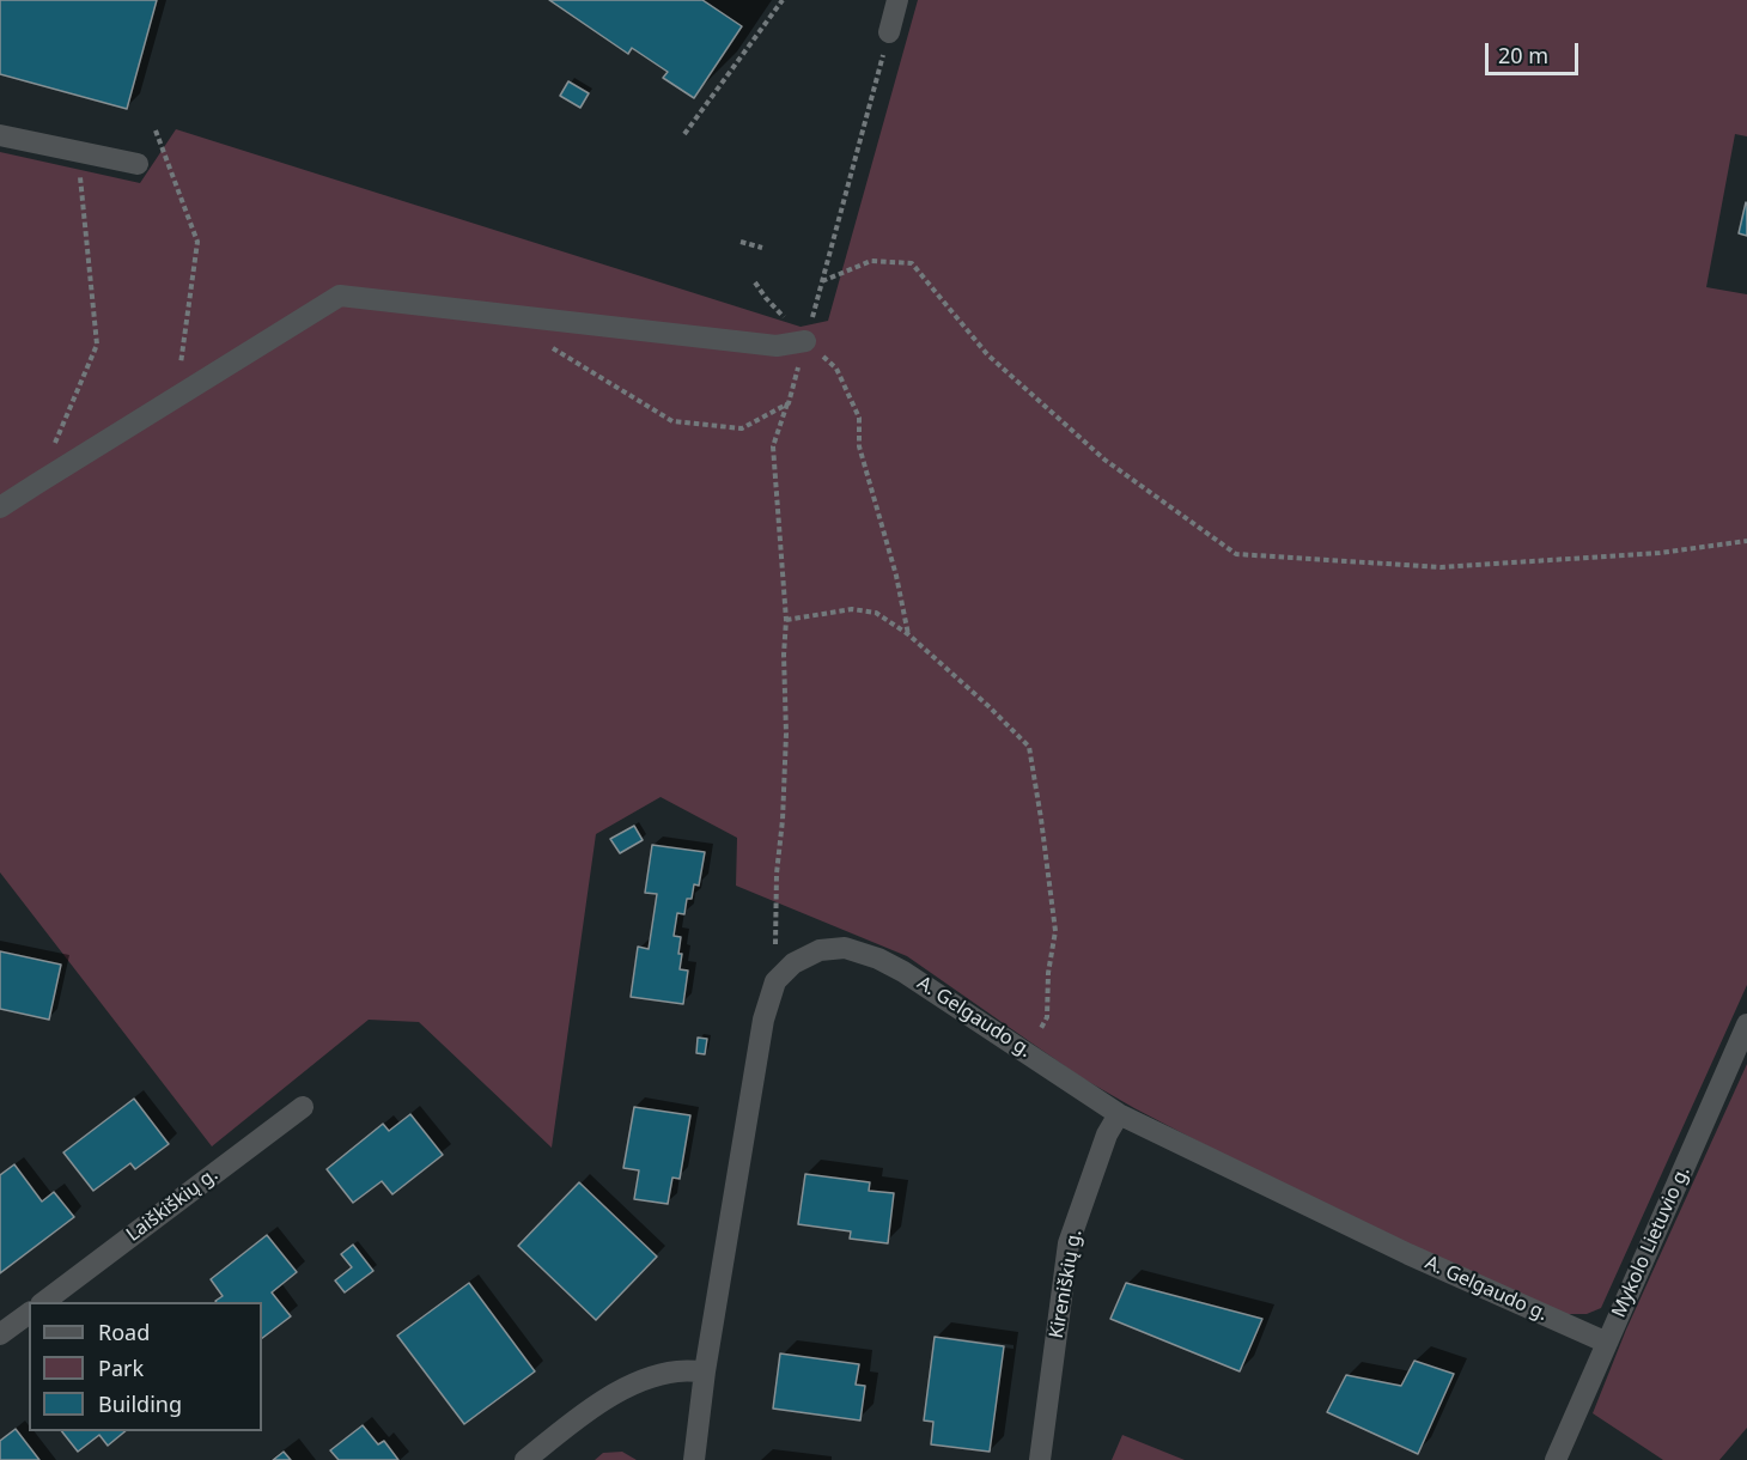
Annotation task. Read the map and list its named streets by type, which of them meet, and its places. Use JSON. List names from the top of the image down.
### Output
{
  "streets": {
    "street": [
      "A. Gelgaudo g.",
      "Laiškiškių g.",
      "Mykolo Lietuvio g.",
      "Kireniškių g."
    ]
  },
  "crossings": [
    ["A. Gelgaudo g.", "Mykolo Lietuvio g."],
    ["A. Gelgaudo g.", "Kireniškių g."]
  ],
  "legend": ["Road", "Park", "Building"],
  "scale_bar": "20 m"
}
